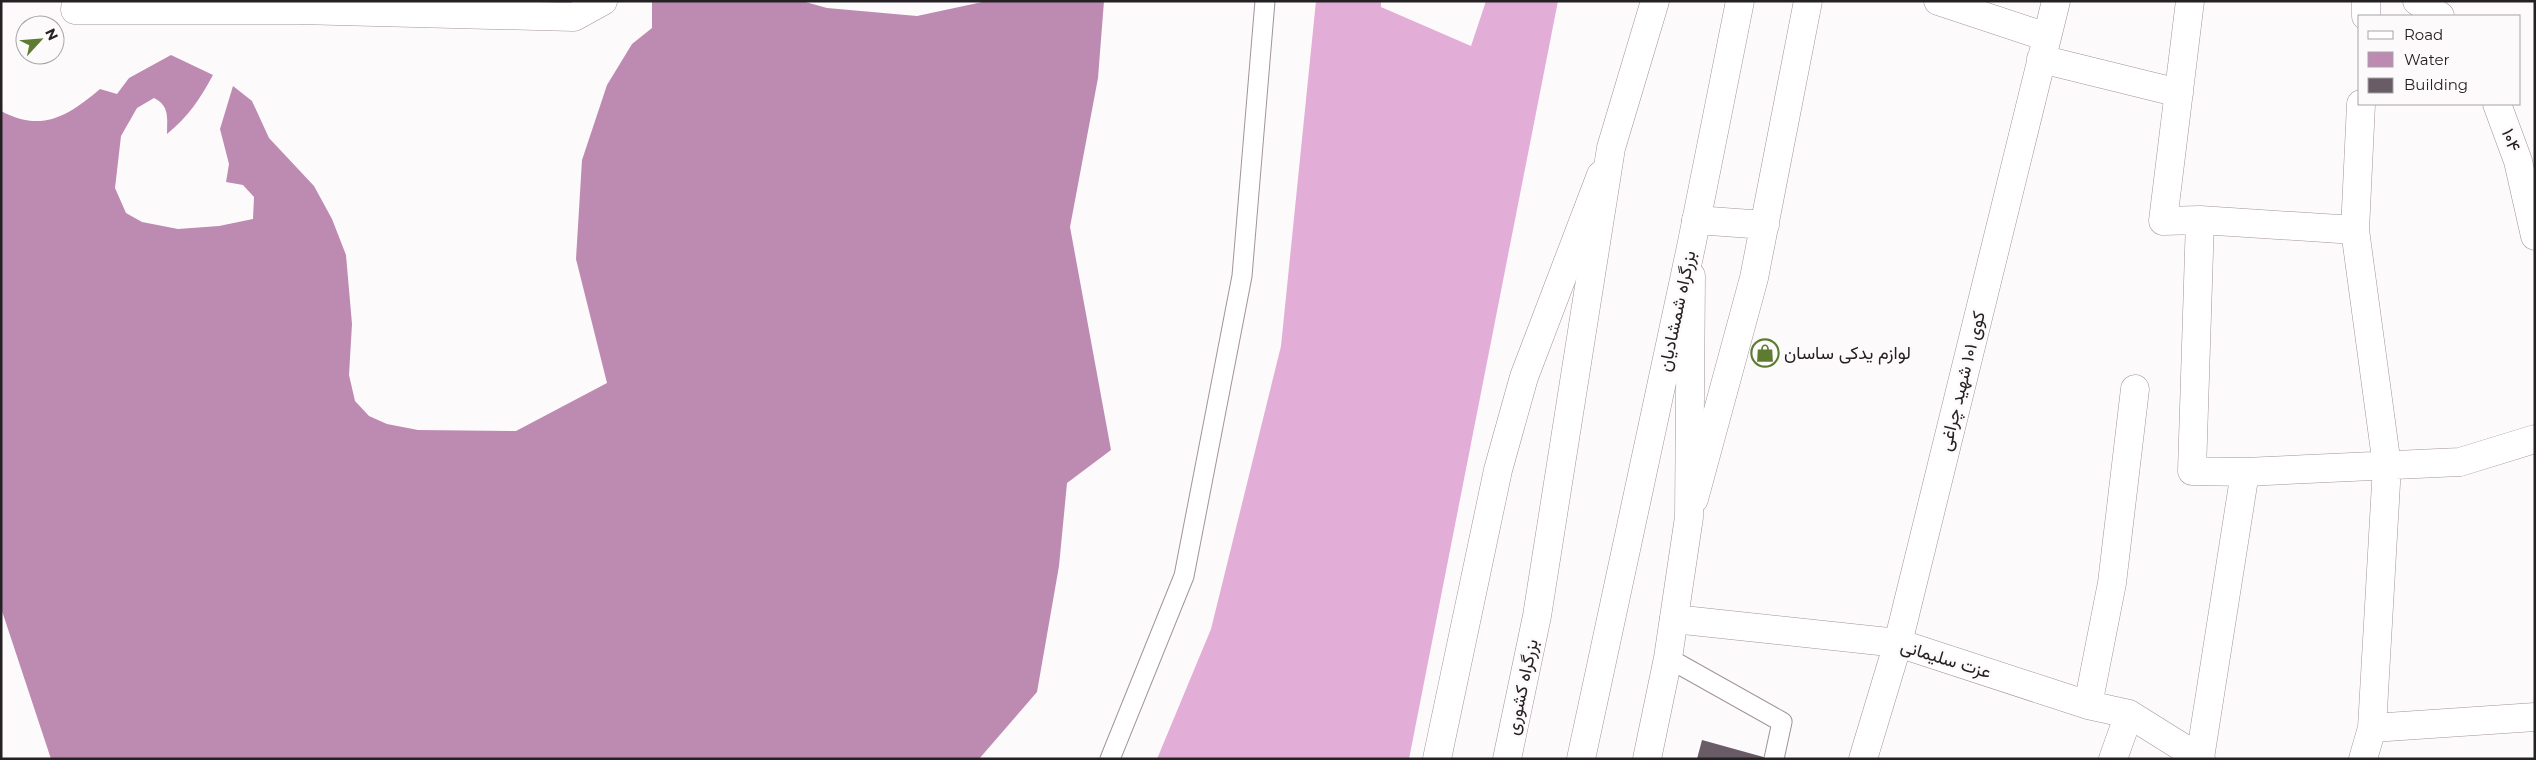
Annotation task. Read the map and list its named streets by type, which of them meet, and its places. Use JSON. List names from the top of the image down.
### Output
{
  "streets": {
    "main road": [
      "۱۰۴",
      "بزرگراه شمشادیان",
      "کوی ۱۰۱ شهید چراغی",
      "عزت سلیمانی",
      "بزرگراه کشوری"
    ]
  },
  "crossings": [
    ["کوی ۱۰۱ شهید چراغی", "عزت سلیمانی"]
  ],
  "places": {
    "shop": ["لوازم یدکی ساسان"]
  },
  "legend": ["Road", "Water", "Building"],
  "north": "top right"
}
